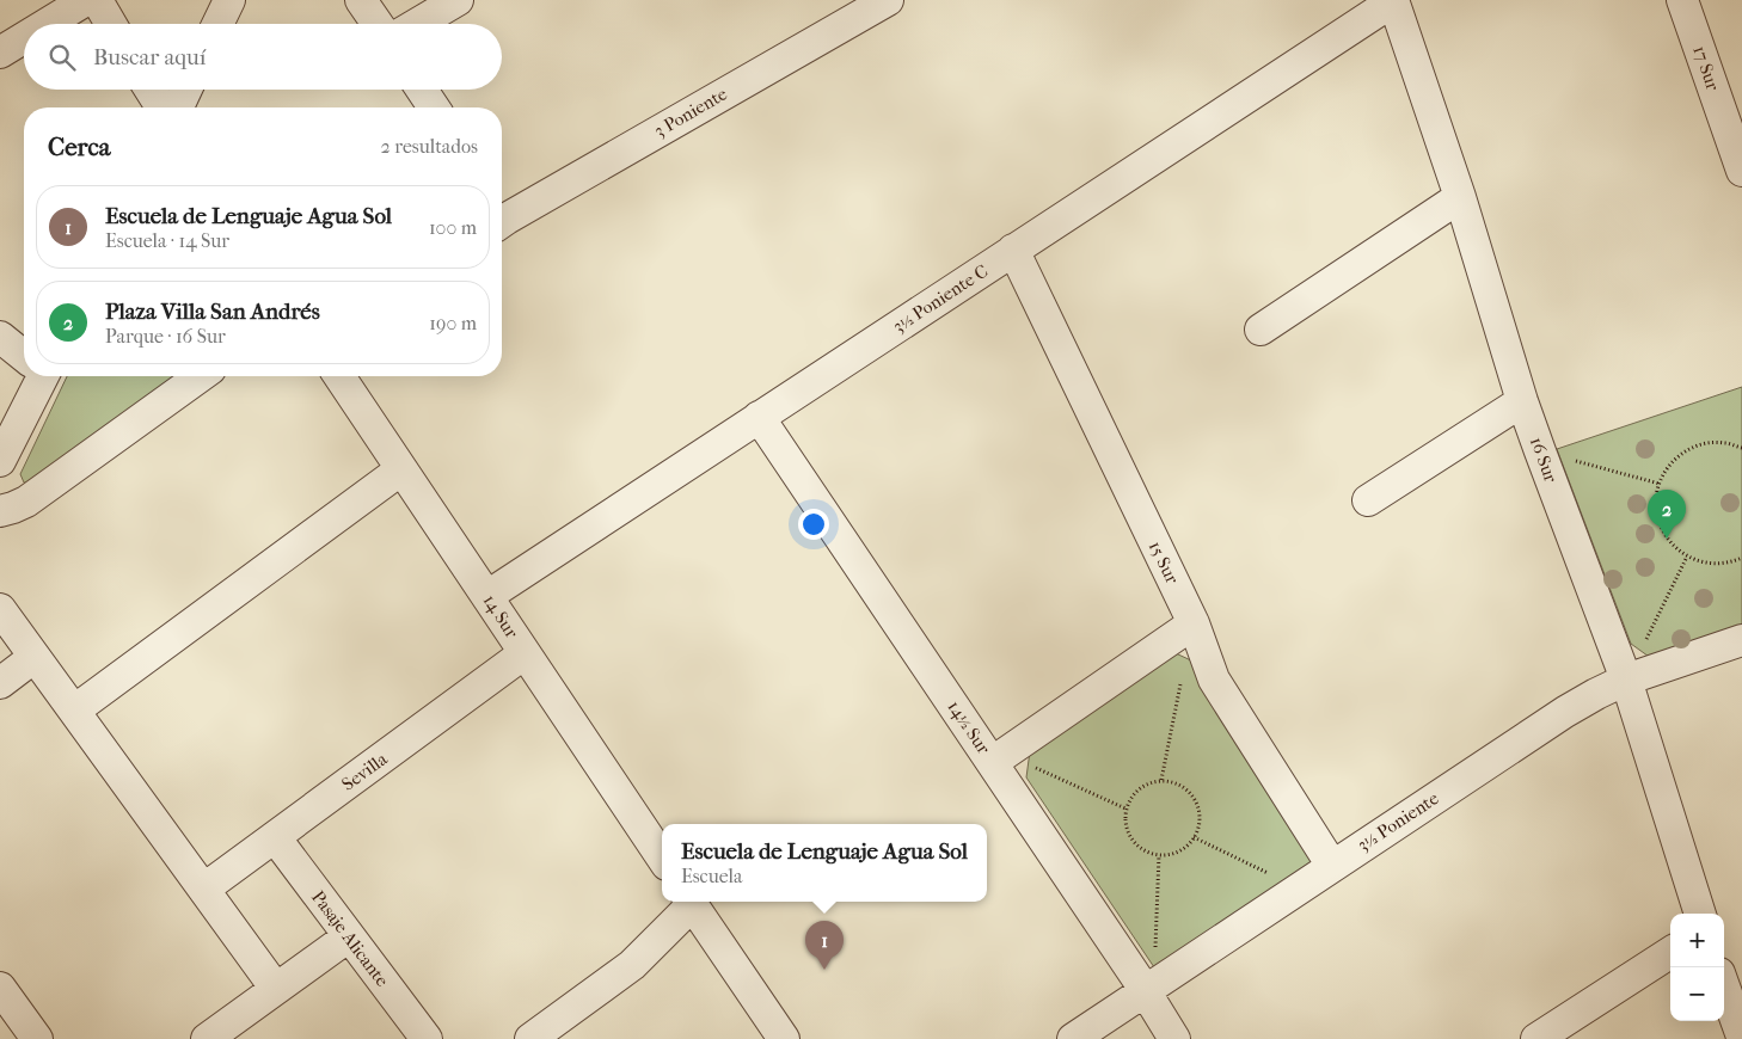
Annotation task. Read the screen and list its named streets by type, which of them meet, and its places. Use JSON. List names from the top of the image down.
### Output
{
  "streets": {
    "street": [
      "17 Sur",
      "3 Poniente",
      "3½ Poniente C",
      "16 Sur",
      "15 Sur",
      "14 Sur",
      "14½ Sur",
      "Sevilla",
      "3½ Poniente",
      "Pasaje Alicante"
    ]
  },
  "crossings": [
    ["3½ Poniente C", "16 Sur"],
    ["3½ Poniente C", "15 Sur"],
    ["3½ Poniente C", "14 Sur"],
    ["3½ Poniente C", "14½ Sur"],
    ["16 Sur", "3½ Poniente"],
    ["15 Sur", "3½ Poniente"],
    ["14 Sur", "Sevilla"],
    ["14½ Sur", "3½ Poniente"],
    ["Sevilla", "Pasaje Alicante"]
  ],
  "page": {
    "search": "Buscar aquí",
    "heading": ["Cerca", "2 resultados"],
    "list": [
      {
        "mark": "1",
        "name": "Escuela de Lenguaje Agua Sol",
        "note": "Escuela · 14 Sur",
        "value": "100 m"
      },
      {
        "mark": "2",
        "name": "Plaza Villa San Andrés",
        "note": "Parque · 16 Sur",
        "value": "190 m"
      }
    ],
    "pins": ["2", "1"],
    "popup": ["Escuela de Lenguaje Agua Sol", "Escuela"],
    "map_buttons": ["+", "−"]
  }
}
